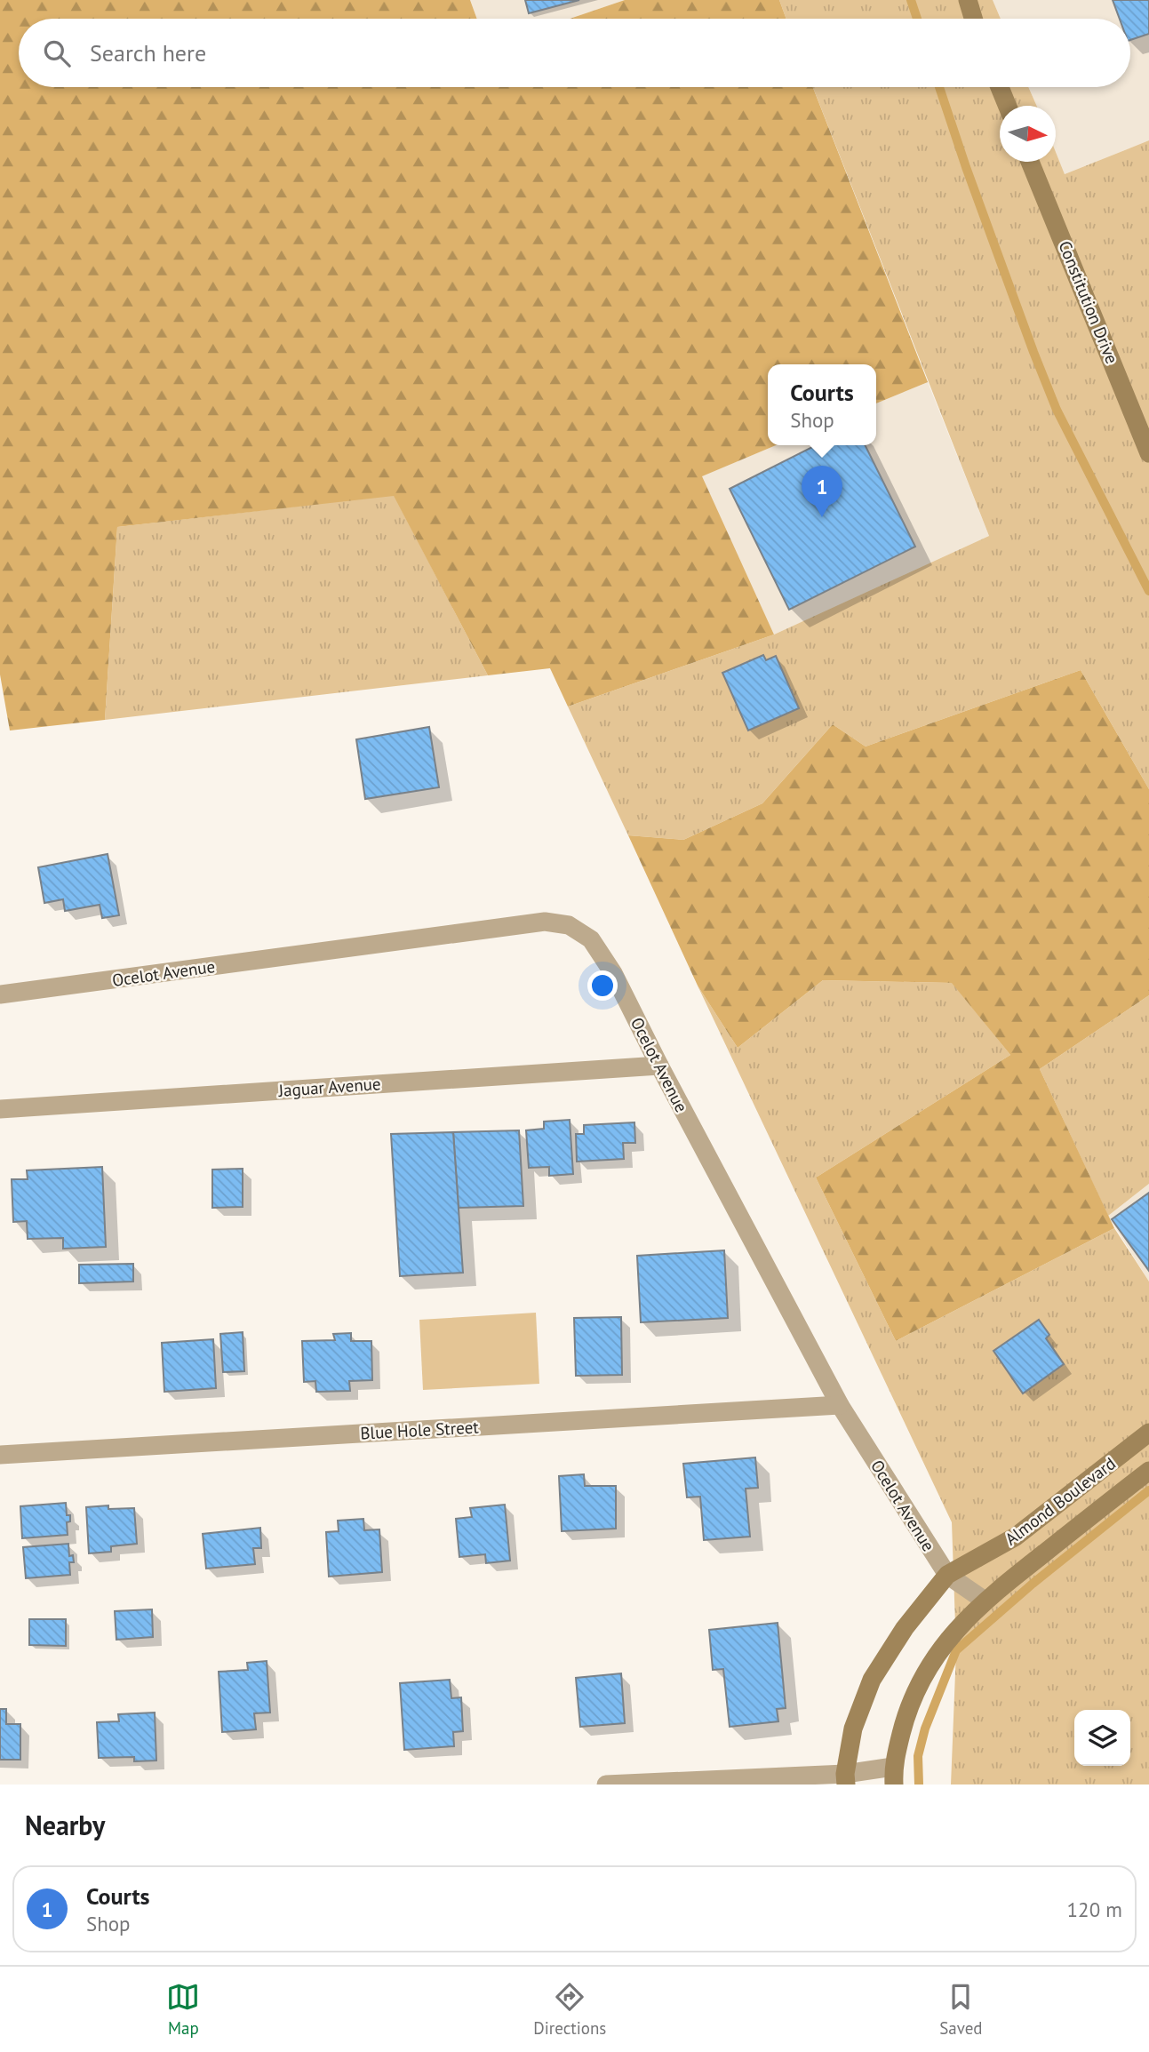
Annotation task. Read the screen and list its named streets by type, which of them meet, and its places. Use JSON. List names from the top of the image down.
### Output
{
  "streets": {
    "street": [
      "Constitution Drive",
      "Ocelot Avenue",
      "Jaguar Avenue",
      "Blue Hole Street",
      "Almond Boulevard"
    ]
  },
  "crossings": [
    ["Ocelot Avenue", "Jaguar Avenue"],
    ["Ocelot Avenue", "Blue Hole Street"],
    ["Ocelot Avenue", "Almond Boulevard"]
  ],
  "north": "right",
  "page": {
    "search": "Search here",
    "popup": ["Courts", "Shop"],
    "pins": "1",
    "heading": "Nearby",
    "list": [
      {
        "mark": "1",
        "name": "Courts",
        "note": "Shop",
        "value": "120 m"
      }
    ],
    "nav": ["Map", "Directions", "Saved"]
  }
}
